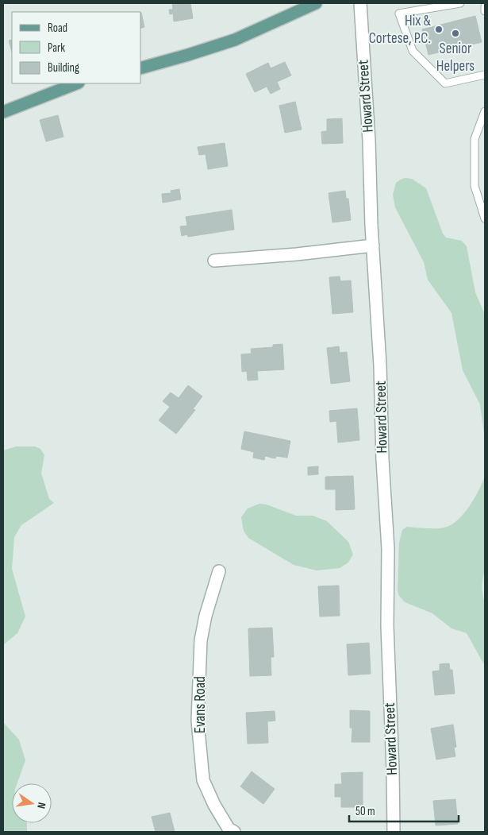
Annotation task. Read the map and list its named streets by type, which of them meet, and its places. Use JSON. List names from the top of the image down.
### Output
{
  "streets": {
    "street": ["Howard Street", "Evans Road"]
  },
  "places": ["Hix & Cortese, P.C.", "Senior Helpers"],
  "legend": ["Road", "Park", "Building"],
  "scale_bar": "50 m",
  "north": "right"
}
